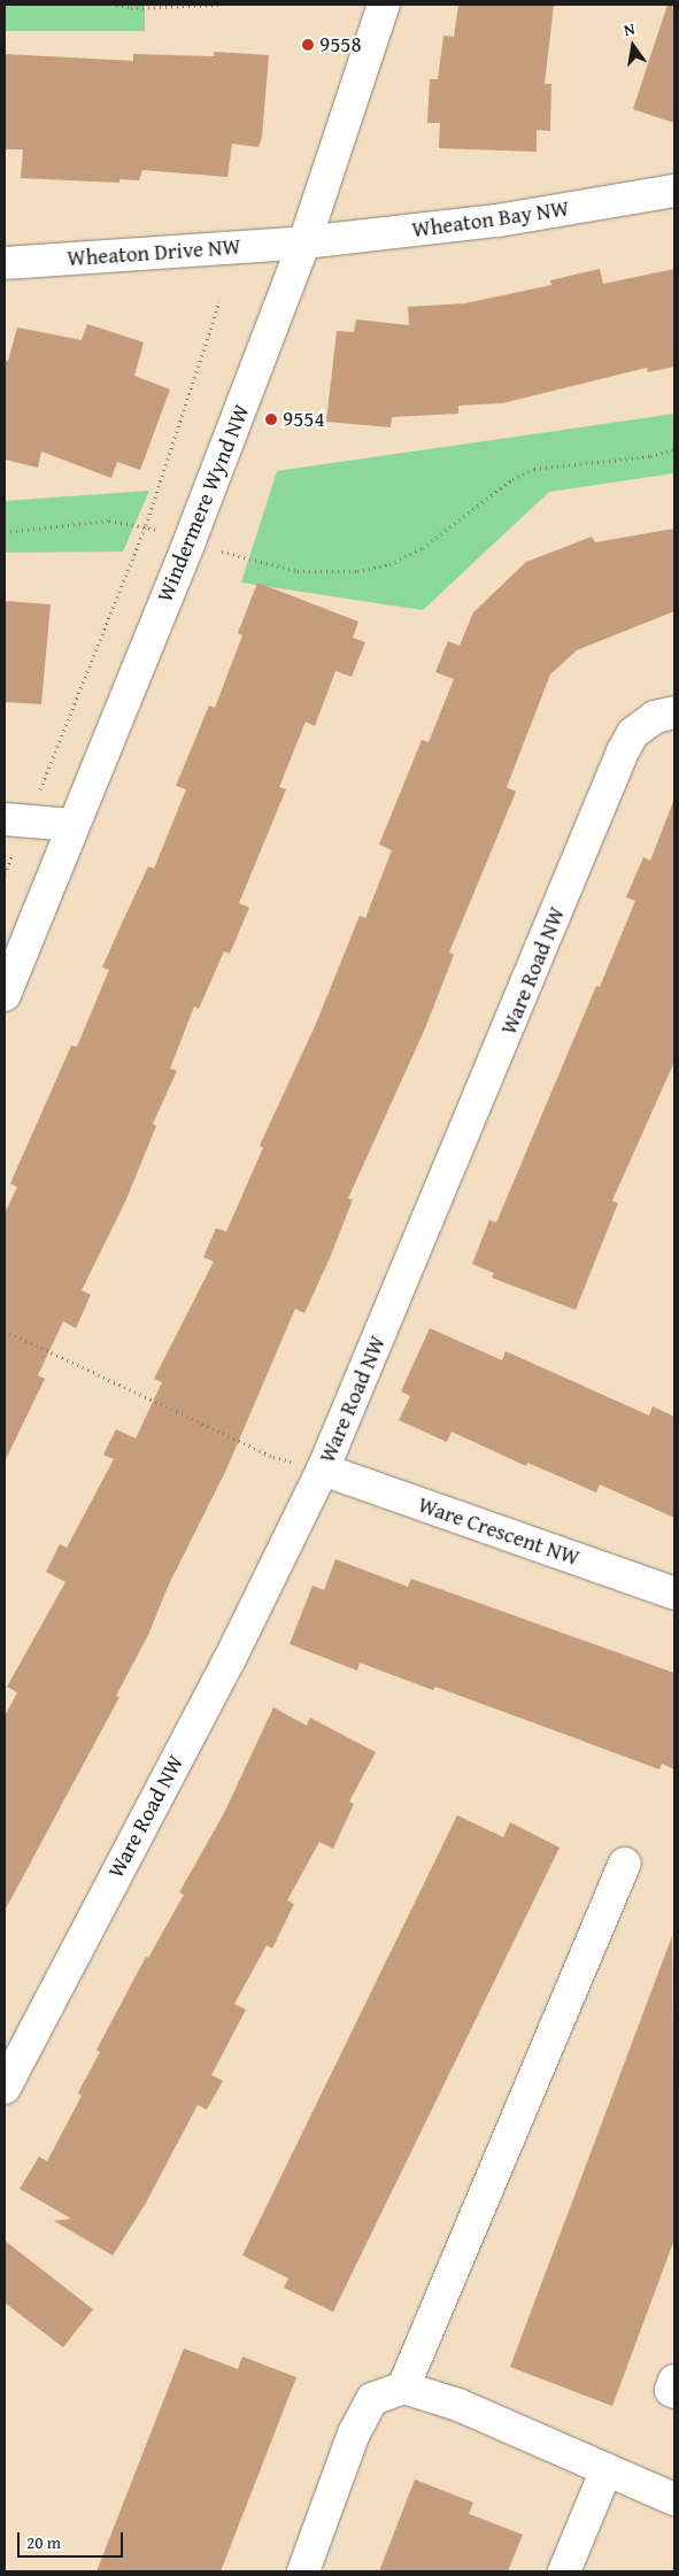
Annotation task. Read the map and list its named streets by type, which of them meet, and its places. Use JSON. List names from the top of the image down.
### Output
{
  "streets": {
    "street": [
      "Wheaton Bay NW",
      "Wheaton Drive NW",
      "Windermere Wynd NW",
      "Ware Road NW",
      "Ware Crescent NW"
    ]
  },
  "crossings": [
    ["Wheaton Bay NW", "Wheaton Drive NW"],
    ["Wheaton Bay NW", "Windermere Wynd NW"],
    ["Wheaton Drive NW", "Windermere Wynd NW"],
    ["Ware Road NW", "Ware Crescent NW"]
  ],
  "places": ["9558", "9554"],
  "scale_bar": "20 m",
  "north": "top"
}
